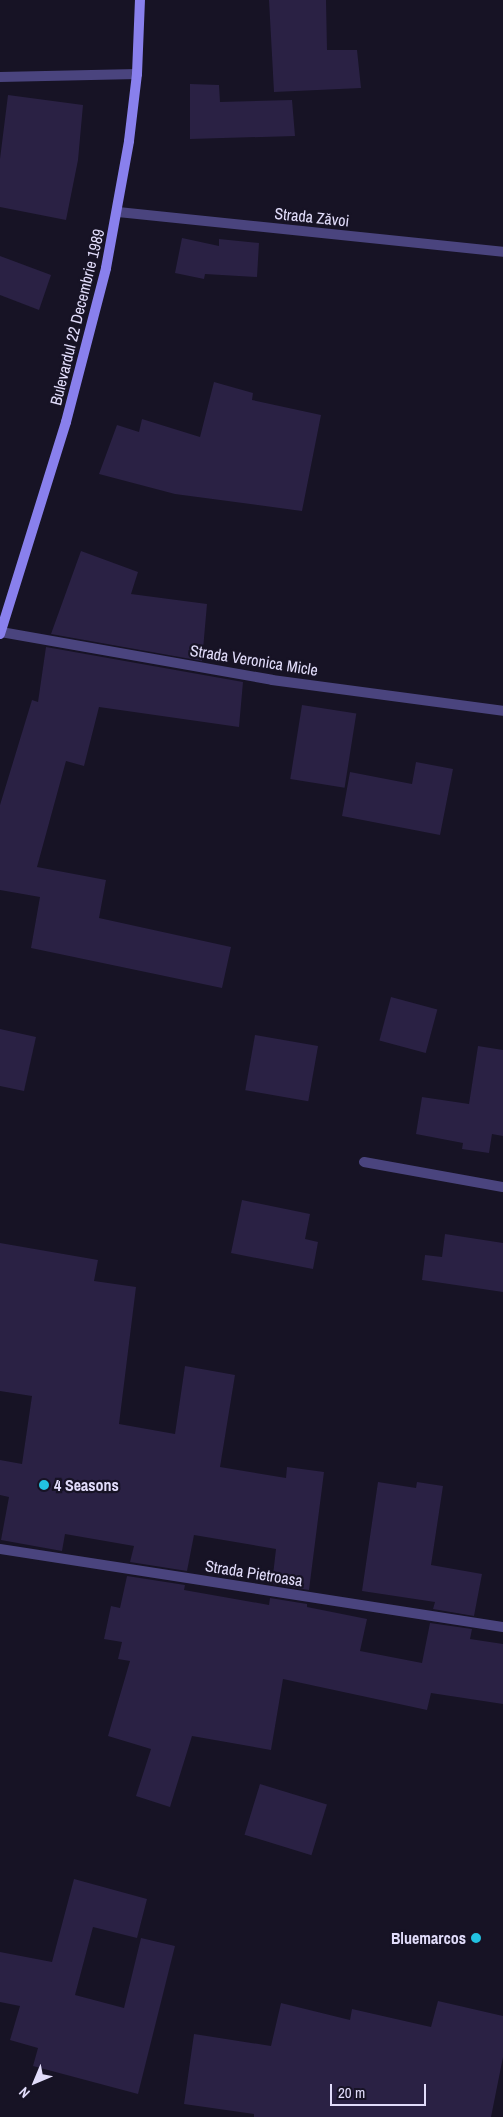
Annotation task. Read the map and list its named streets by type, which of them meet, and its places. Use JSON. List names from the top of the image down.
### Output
{
  "streets": {
    "main road": ["Bulevardul 22 Decembrie 1989"],
    "street": ["Strada Zăvoi", "Strada Veronica Micle", "Strada Pietroasa"]
  },
  "crossings": [
    ["Strada Zăvoi", "Bulevardul 22 Decembrie 1989"],
    ["Bulevardul 22 Decembrie 1989", "Strada Veronica Micle"]
  ],
  "places": ["4 Seasons", "Bluemarcos"],
  "scale_bar": "20 m",
  "north": "bottom left"
}
